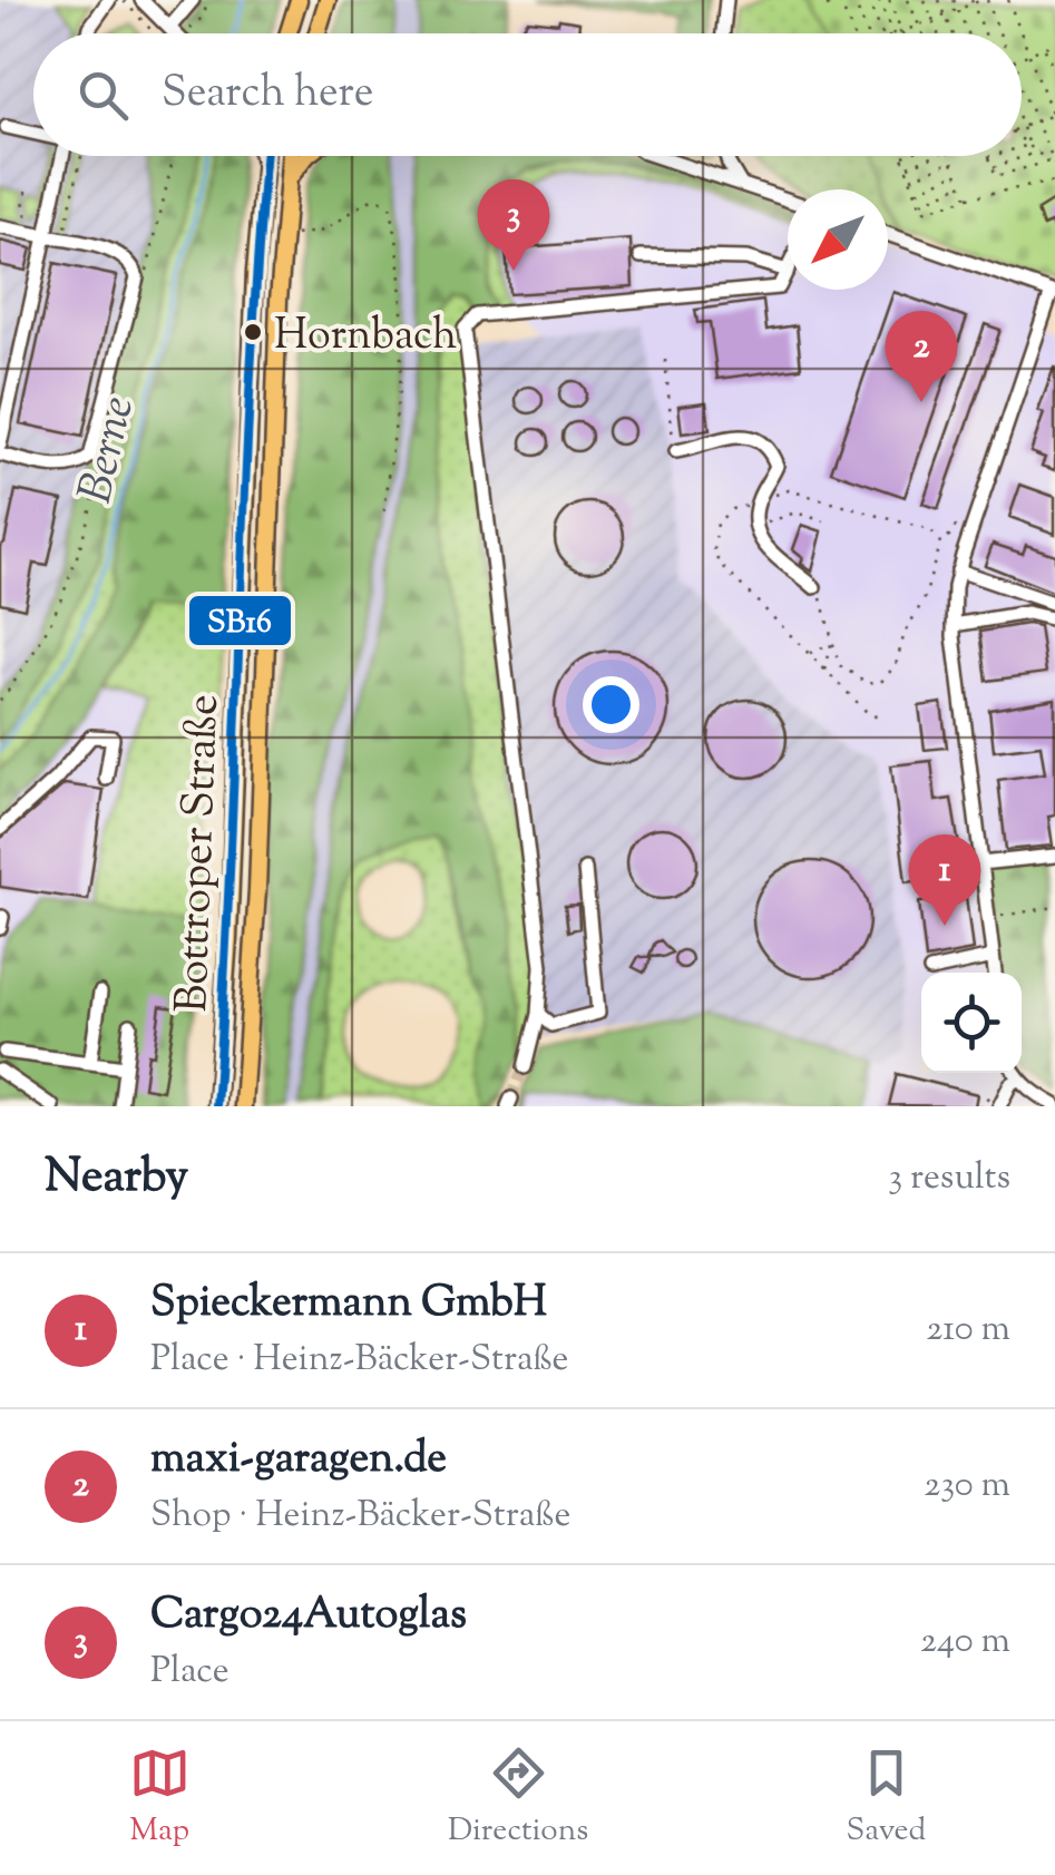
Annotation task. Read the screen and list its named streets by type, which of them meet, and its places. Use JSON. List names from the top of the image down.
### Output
{
  "streets": {
    "main road": ["Bottroper Straße"]
  },
  "water": ["Berne"],
  "places": ["Hornbach"],
  "lines": ["transit line SB16"],
  "north": "bottom left",
  "page": {
    "search": "Search here",
    "pins": ["3", "2", "1"],
    "heading": ["Nearby", "3 results"],
    "list": [
      {
        "mark": "1",
        "name": "Spieckermann GmbH",
        "note": "Place · Heinz-Bäcker-Straße",
        "value": "210 m"
      },
      {
        "mark": "2",
        "name": "maxi-garagen.de",
        "note": "Shop · Heinz-Bäcker-Straße",
        "value": "230 m"
      },
      {
        "mark": "3",
        "name": "Cargo24Autoglas",
        "note": "Place",
        "value": "240 m"
      }
    ],
    "nav": ["Map", "Directions", "Saved"]
  }
}
